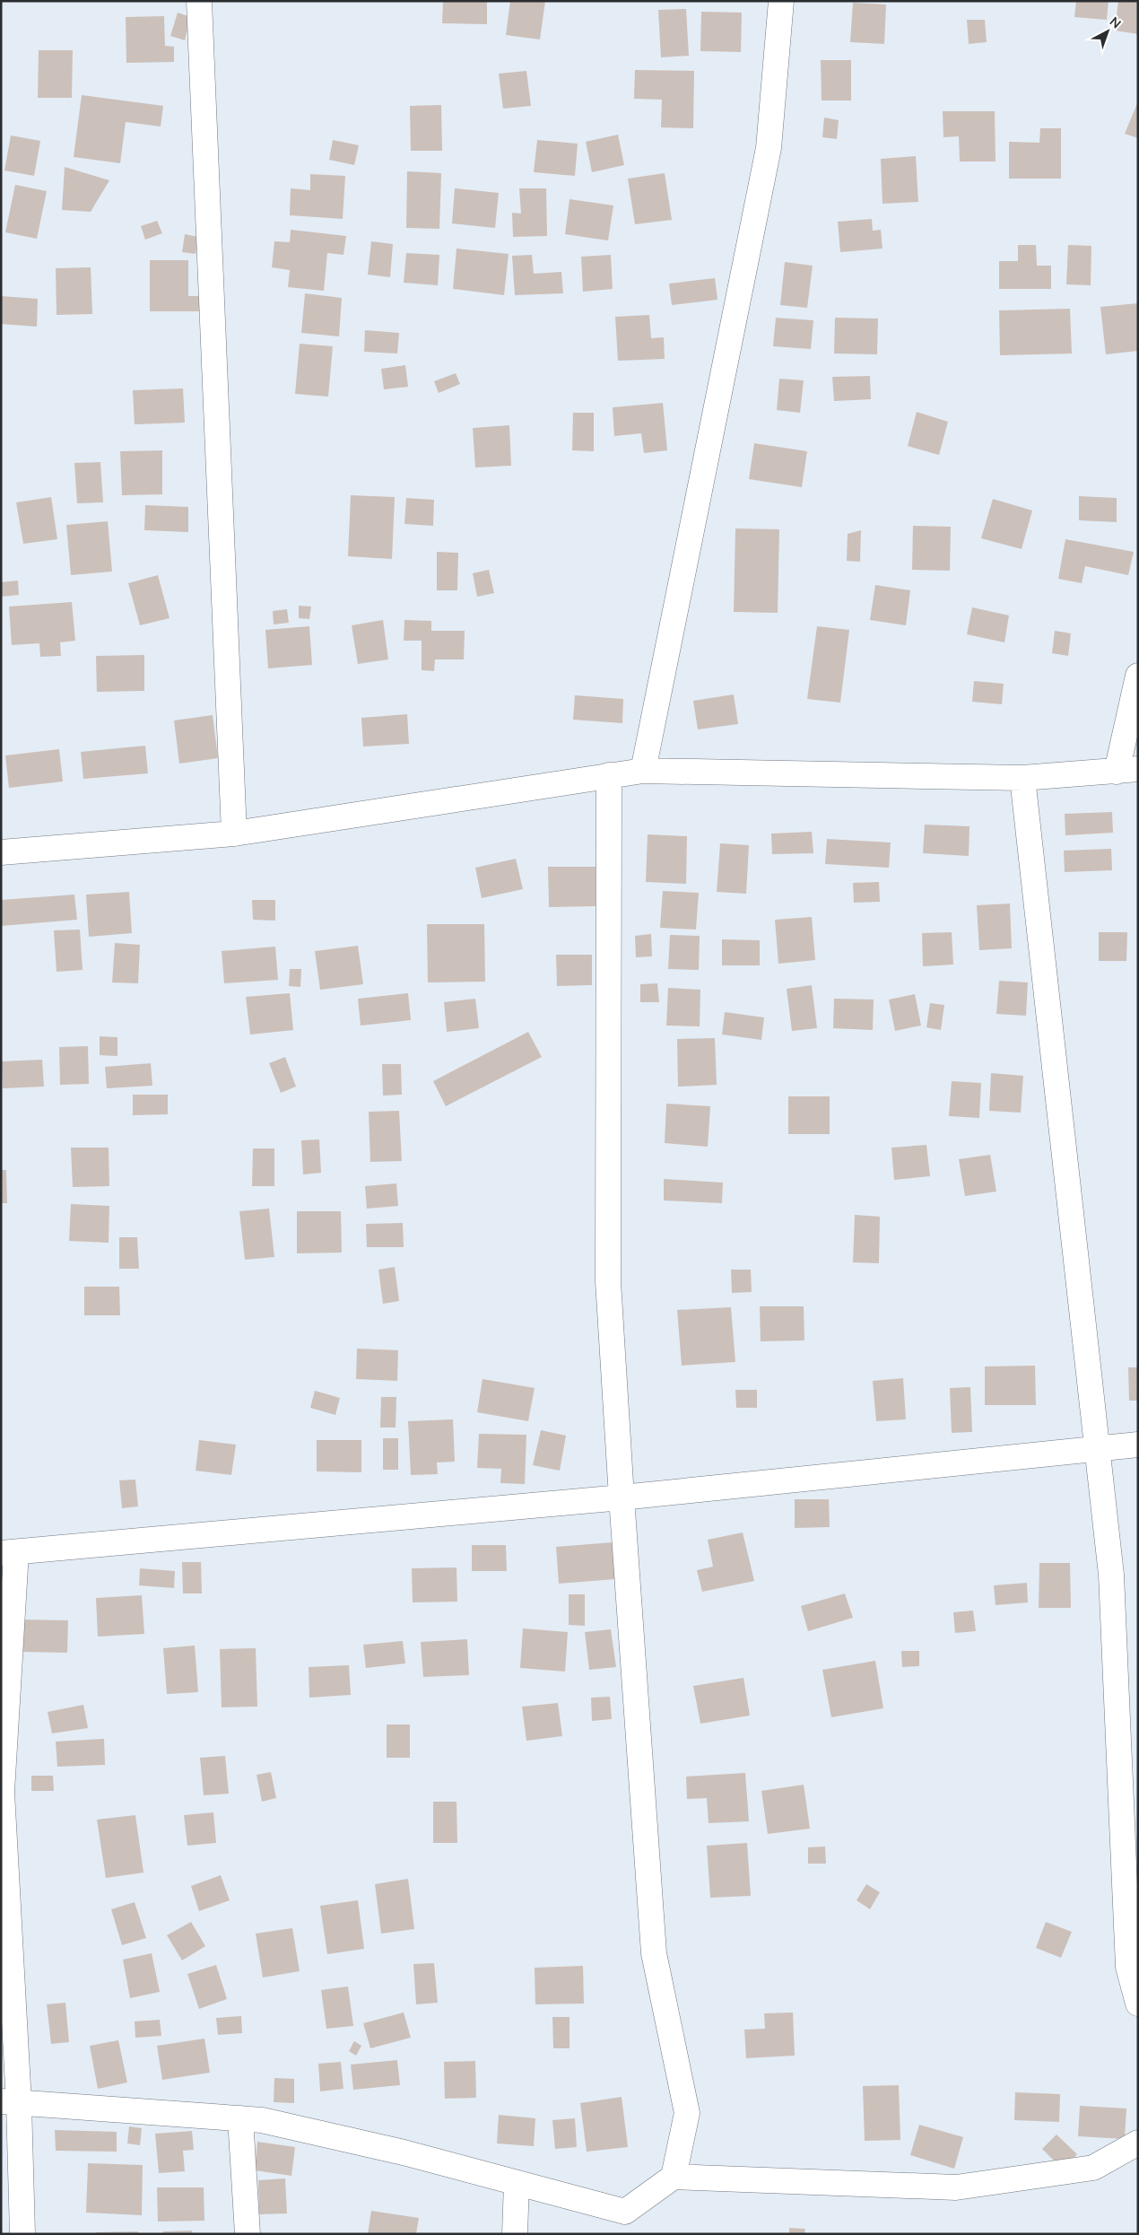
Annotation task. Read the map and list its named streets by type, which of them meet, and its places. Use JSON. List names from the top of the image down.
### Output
{
  "north": "top right"
}
